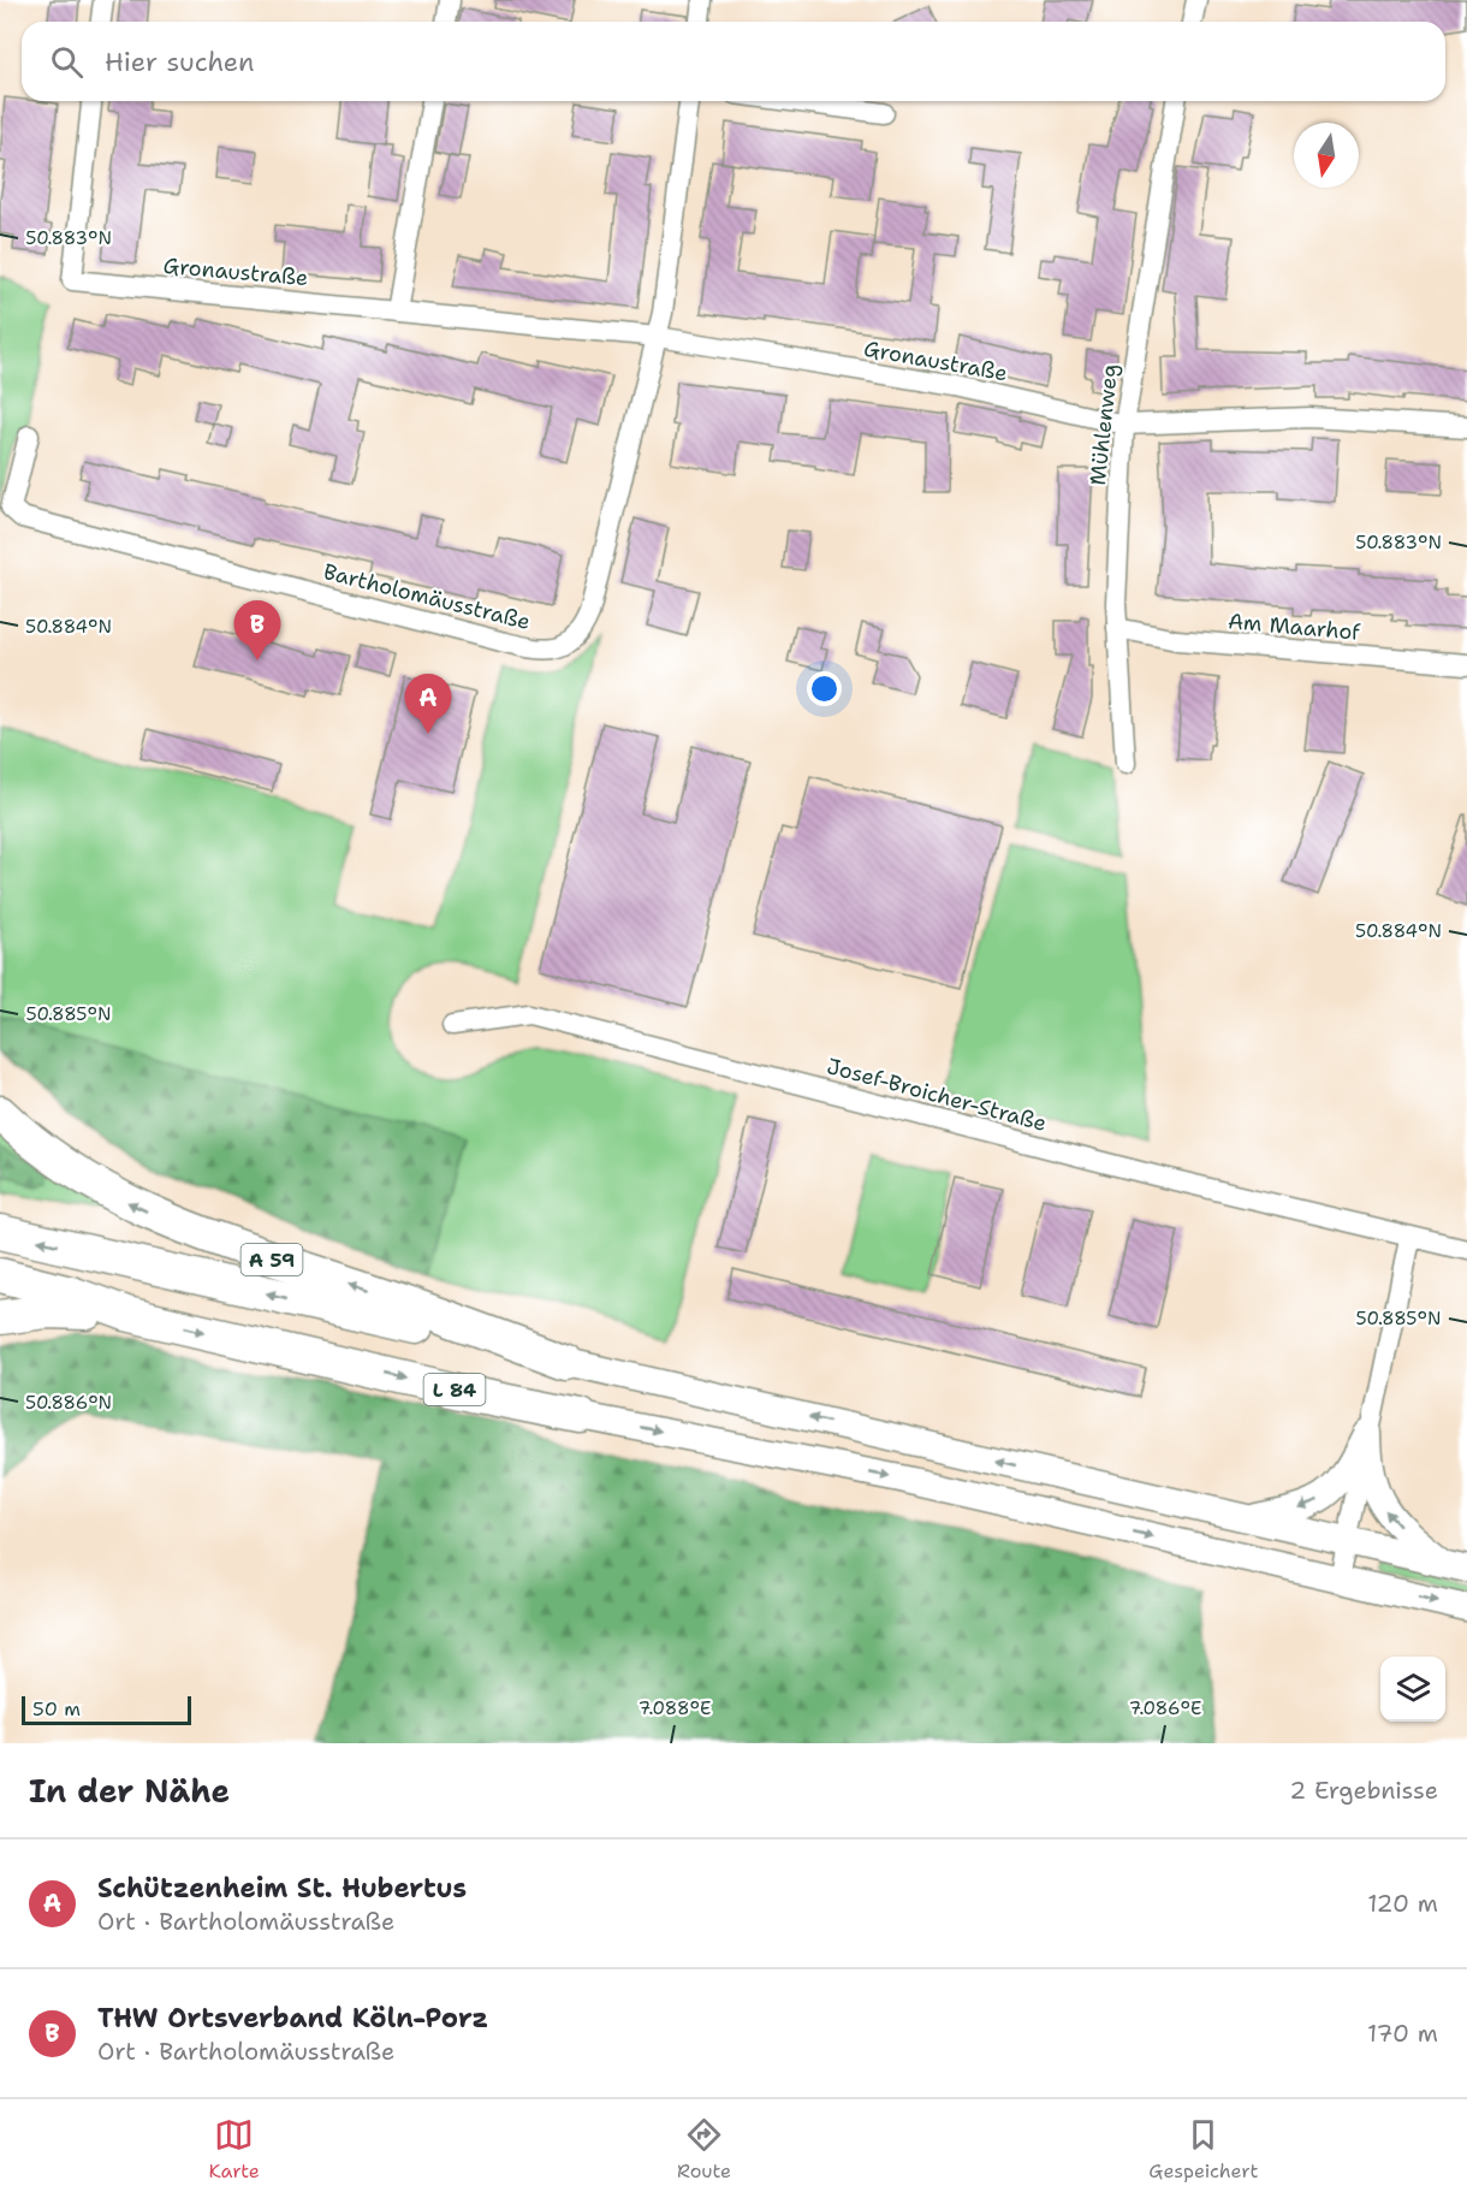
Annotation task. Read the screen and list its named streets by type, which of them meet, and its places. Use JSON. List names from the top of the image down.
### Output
{
  "streets": {
    "highway": ["A 59", "L 84"],
    "street": [
      "Gronaustraße",
      "Mühlenweg",
      "Bartholomäusstraße",
      "Am Maarhof",
      "Josef-Broicher-Straße"
    ]
  },
  "crossings": [
    ["Gronaustraße", "Mühlenweg"],
    ["Gronaustraße", "Bartholomäusstraße"],
    ["Mühlenweg", "Am Maarhof"],
    ["A 59", "L 84"]
  ],
  "scale_bar": "50 m",
  "north": "bottom",
  "page": {
    "search": "Hier suchen",
    "pins": ["B", "A"],
    "scale": "50 m",
    "heading": ["In der Nähe", "2 Ergebnisse"],
    "list": [
      {
        "mark": "A",
        "name": "Schützenheim St. Hubertus",
        "note": "Ort · Bartholomäusstraße",
        "value": "120 m"
      },
      {
        "mark": "B",
        "name": "THW Ortsverband Köln-Porz",
        "note": "Ort · Bartholomäusstraße",
        "value": "170 m"
      }
    ],
    "nav": ["Karte", "Route", "Gespeichert"]
  },
  "coordinates": [
    "50.883°N",
    "50.884°N",
    "50.885°N",
    "50.886°N",
    "7.088°E",
    "7.086°E"
  ]
}
